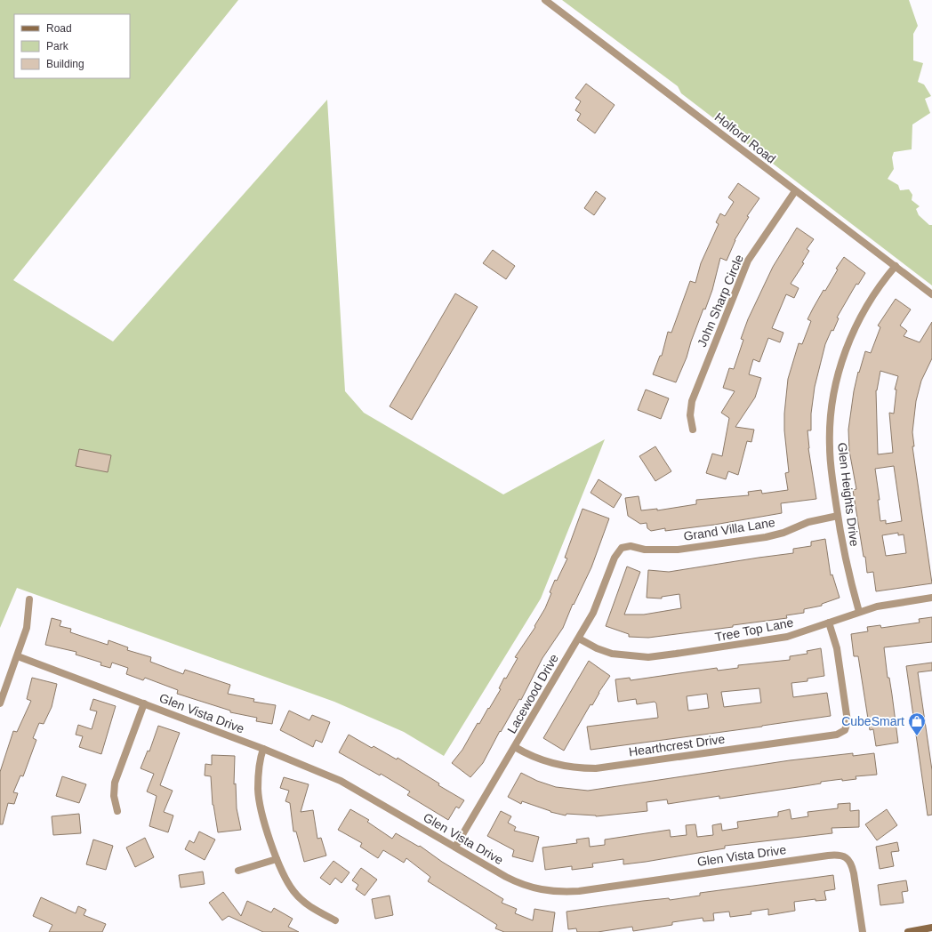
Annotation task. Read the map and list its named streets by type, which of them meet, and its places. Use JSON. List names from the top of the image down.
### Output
{
  "streets": {
    "street": [
      "Holford Road",
      "John Sharp Circle",
      "Glen Heights Drive",
      "Grand Villa Lane",
      "Tree Top Lane",
      "Lacewood Drive",
      "Glen Vista Drive",
      "Hearthcrest Drive"
    ]
  },
  "crossings": [
    ["Holford Road", "John Sharp Circle"],
    ["Holford Road", "Glen Heights Drive"],
    ["Glen Heights Drive", "Grand Villa Lane"],
    ["Glen Heights Drive", "Tree Top Lane"],
    ["Grand Villa Lane", "Lacewood Drive"],
    ["Tree Top Lane", "Lacewood Drive"],
    ["Tree Top Lane", "Hearthcrest Drive"],
    ["Lacewood Drive", "Glen Vista Drive"],
    ["Lacewood Drive", "Hearthcrest Drive"]
  ],
  "places": {
    "shop": ["CubeSmart"]
  },
  "legend": ["Road", "Park", "Building"]
}
